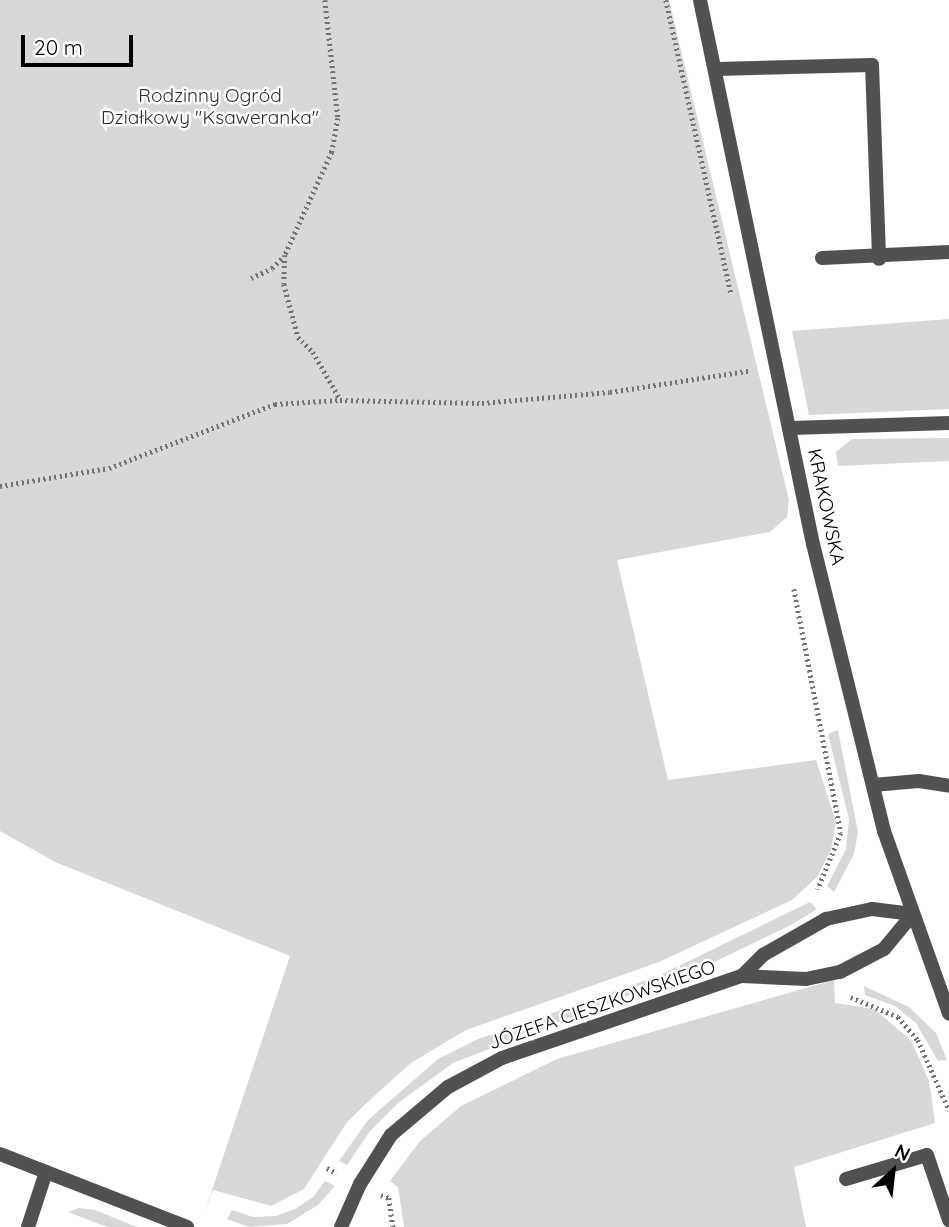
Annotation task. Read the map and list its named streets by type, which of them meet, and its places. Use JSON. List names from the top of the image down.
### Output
{
  "streets": {
    "street": ["KRAKOWSKA", "JÓZEFA CIESZKOWSKIEGO"]
  },
  "crossings": [
    ["KRAKOWSKA", "JÓZEFA CIESZKOWSKIEGO"]
  ],
  "parks": ["Rodzinny Ogród Działkowy \"Ksaweranka\""],
  "scale_bar": "20 m",
  "north": "top right"
}
